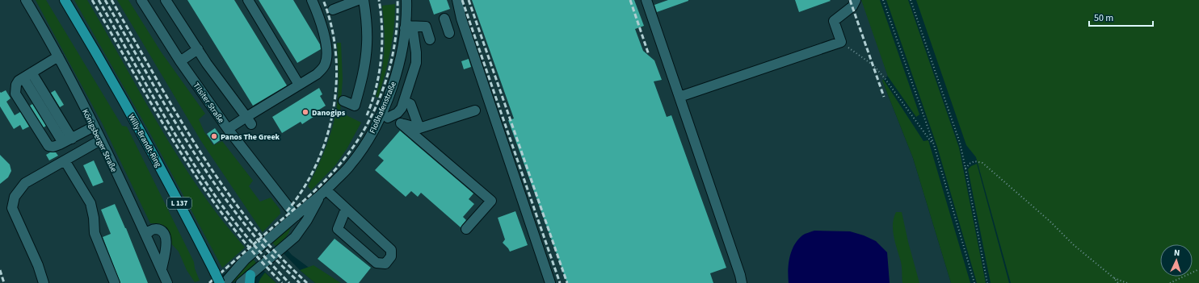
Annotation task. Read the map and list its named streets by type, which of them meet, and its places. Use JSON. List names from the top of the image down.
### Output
{
  "streets": {
    "main road": ["Willy-Brandt-Ring", "L 137"],
    "street": ["Tilsiter Straße", "Floßhafenstraße", "Königsberger Straße"]
  },
  "crossings": [
    ["Tilsiter Straße", "Floßhafenstraße"]
  ],
  "places": ["Danogips", "Panos The Greek"],
  "scale_bar": "50 m",
  "north": "top"
}
